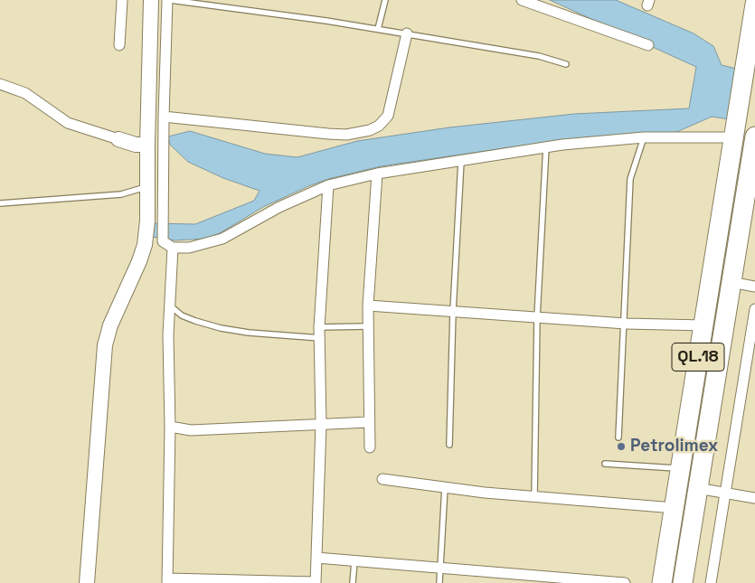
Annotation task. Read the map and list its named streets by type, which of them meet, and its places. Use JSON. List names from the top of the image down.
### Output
{
  "streets": {
    "highway": ["QL.18"]
  },
  "places": ["Petrolimex"]
}
